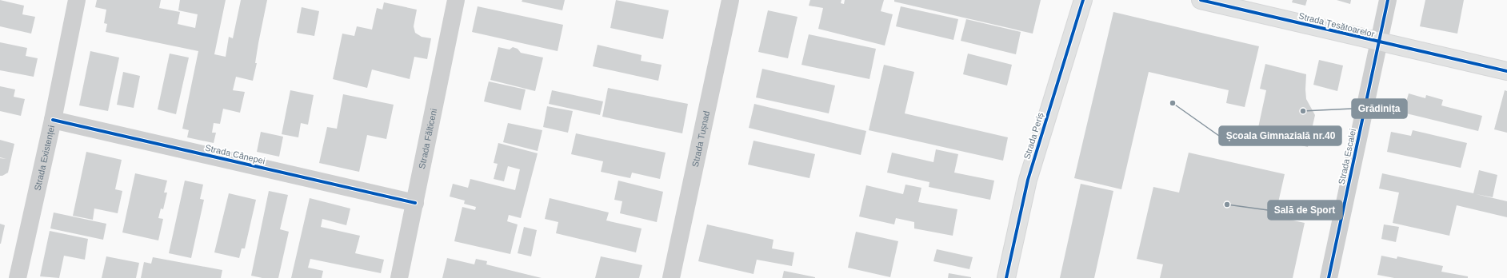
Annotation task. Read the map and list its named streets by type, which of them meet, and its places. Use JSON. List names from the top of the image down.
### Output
{
  "streets": {
    "street": [
      "Strada Țesătoarelor",
      "Strada Periș",
      "Strada Fălticeni",
      "Strada Tușnad",
      "Strada Cânepei",
      "Strada Escalei",
      "Strada Existenței"
    ]
  },
  "crossings": [
    ["Strada Țesătoarelor", "Strada Escalei"],
    ["Strada Fălticeni", "Strada Cânepei"],
    ["Strada Cânepei", "Strada Existenței"]
  ],
  "places": ["Școala Gimnazială nr.40", "Grădinița", "Sală de Sport"]
}
